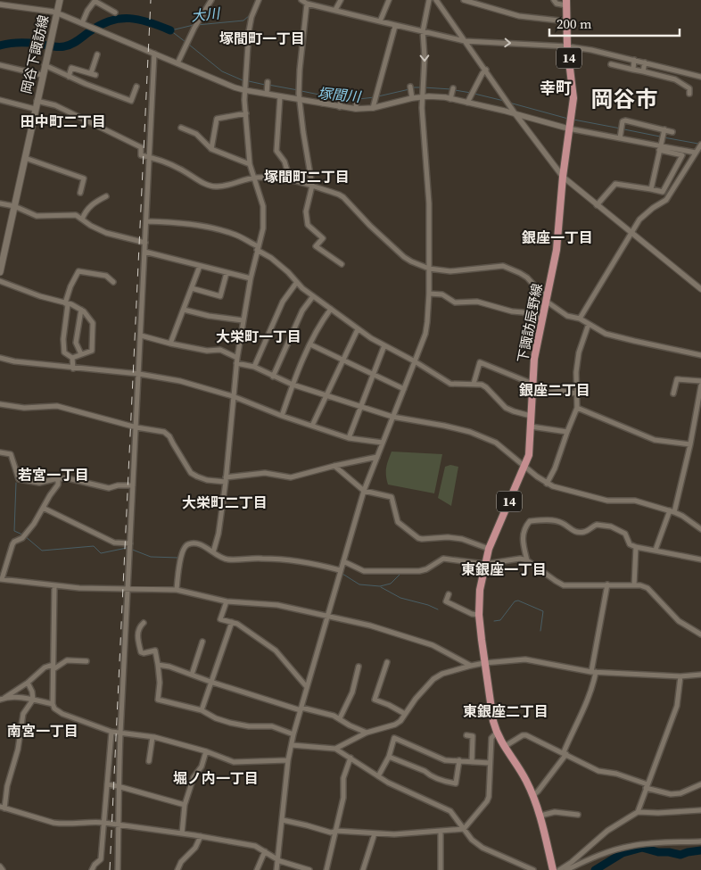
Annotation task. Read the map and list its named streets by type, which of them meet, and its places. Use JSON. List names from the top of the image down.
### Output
{
  "streets": {
    "main road": ["岡谷下諏訪線", "14", "下諏訪辰野線"]
  },
  "districts": [
    "塚間町一丁目",
    "幸町",
    "岡谷市",
    "田中町二丁目",
    "塚間町二丁目",
    "銀座一丁目",
    "大栄町一丁目",
    "銀座二丁目",
    "若宮一丁目",
    "大栄町二丁目",
    "東銀座一丁目",
    "東銀座二丁目",
    "南宮一丁目",
    "堀ノ内一丁目"
  ],
  "water": ["大川", "塚間川"],
  "scale_bar": "200 m"
}
